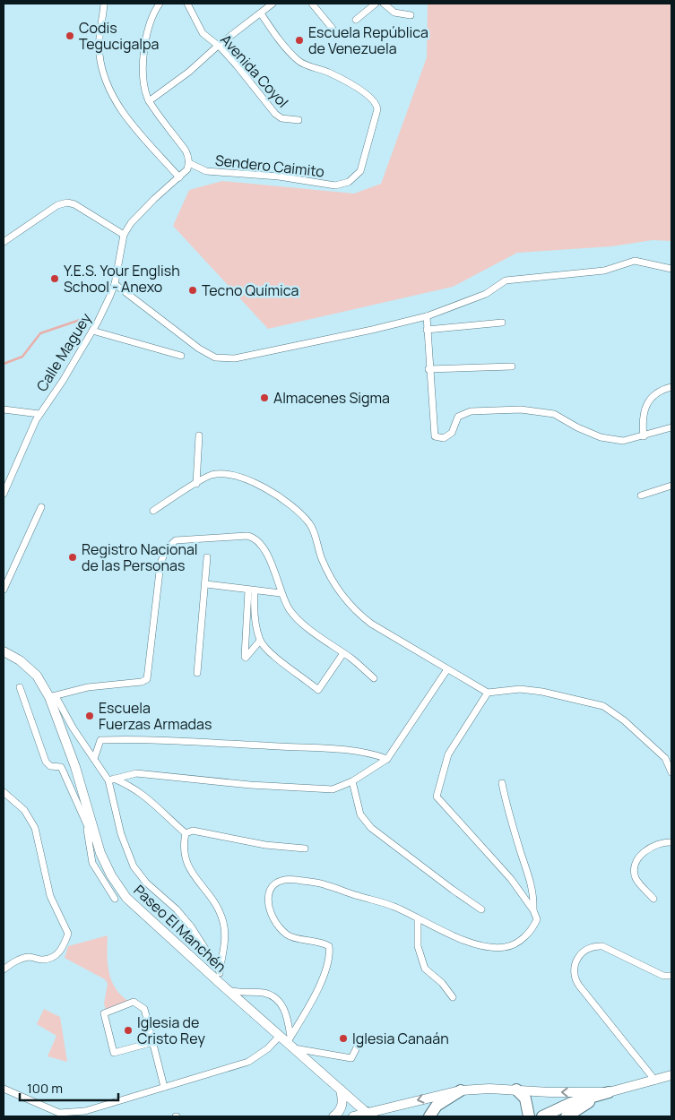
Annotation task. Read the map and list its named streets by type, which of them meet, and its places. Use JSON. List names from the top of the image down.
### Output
{
  "streets": {
    "street": [
      "Avenida Coyol",
      "Sendero Caimito",
      "Calle Maguey",
      "Paseo El Manchén"
    ]
  },
  "crossings": [
    ["Sendero Caimito", "Calle Maguey"]
  ],
  "places": [
    "Codis Tegucigalpa",
    "Escuela República de Venezuela",
    "Y.E.S. Your English School - Anexo",
    "Tecno Química",
    "Almacenes Sigma",
    "Registro Nacional de las Personas",
    "Escuela Fuerzas Armadas",
    "Iglesia de Cristo Rey",
    "Iglesia Canaán"
  ],
  "scale_bar": "100 m"
}
